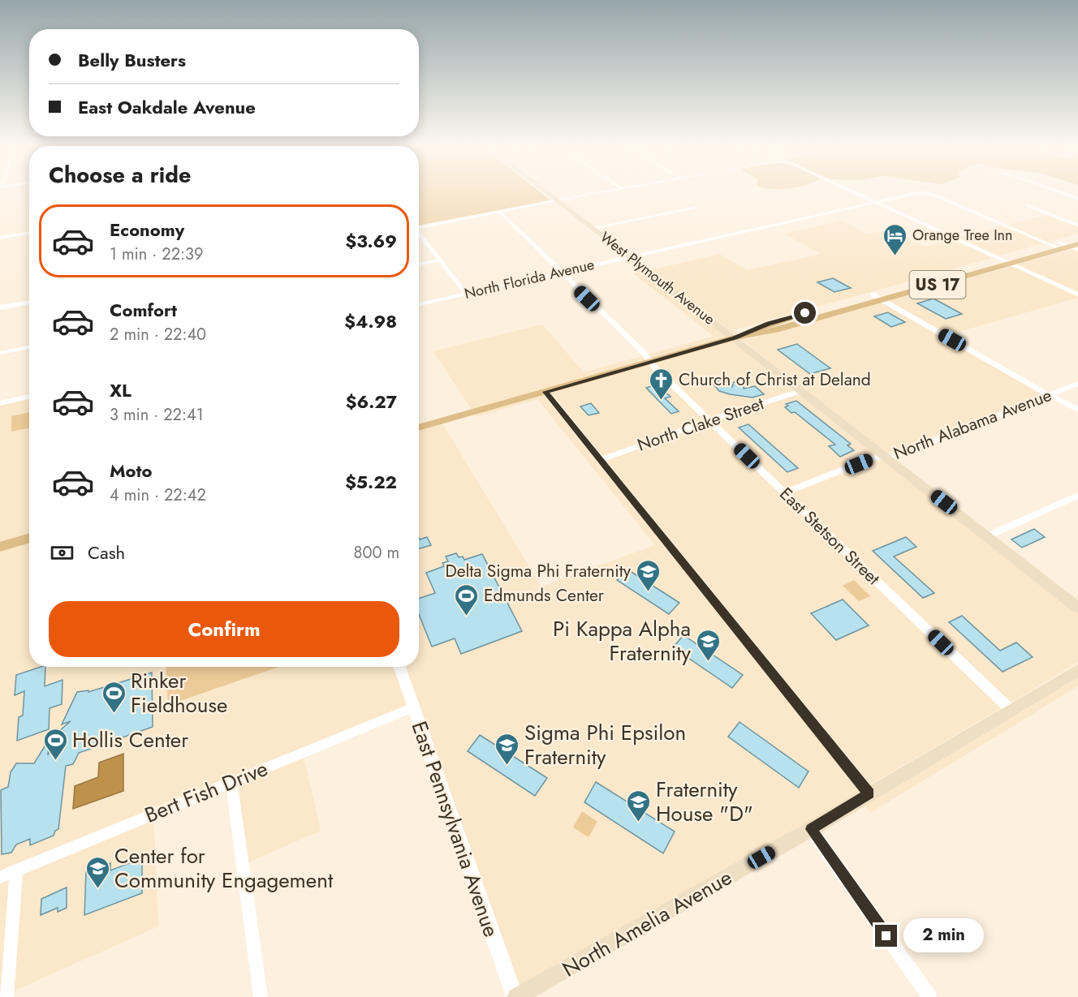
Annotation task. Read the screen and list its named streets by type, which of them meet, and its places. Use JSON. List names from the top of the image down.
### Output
{
  "streets": {
    "main road": ["West Plymouth Avenue", "US 17", "North Amelia Avenue"],
    "street": [
      "North Florida Avenue",
      "North Clake Street",
      "North Alabama Avenue",
      "East Stetson Street",
      "Bert Fish Drive",
      "East Pennsylvania Avenue"
    ]
  },
  "crossings": [
    ["West Plymouth Avenue", "North Florida Avenue"],
    ["West Plymouth Avenue", "US 17"],
    ["West Plymouth Avenue", "North Clake Street"],
    ["West Plymouth Avenue", "North Alabama Avenue"],
    ["North Florida Avenue", "US 17"],
    ["North Florida Avenue", "East Stetson Street"],
    ["US 17", "East Stetson Street"],
    ["North Clake Street", "East Stetson Street"],
    ["North Alabama Avenue", "East Stetson Street"],
    ["East Stetson Street", "North Amelia Avenue"],
    ["Bert Fish Drive", "East Pennsylvania Avenue"],
    ["East Pennsylvania Avenue", "North Amelia Avenue"]
  ],
  "places": {
    "hotel": ["Orange Tree Inn"],
    "church": ["Church of Christ at Deland"],
    "school or university": [
      "Delta Sigma Phi Fraternity",
      "Pi Kappa Alpha Fraternity",
      "Sigma Phi Epsilon Fraternity",
      "Fraternity House \"D\"",
      "Center for Community Engagement"
    ],
    "sports": ["Edmunds Center", "Rinker Fieldhouse", "Hollis Center"]
  },
  "page": {
    "banner": ["Belly Busters", "East Oakdale Avenue"],
    "heading": "Choose a ride",
    "list": [
      {
        "name": "Economy",
        "note": "1 min · 22:39",
        "value": "$3.69"
      },
      {
        "name": "Comfort",
        "note": "2 min · 22:40",
        "value": "$4.98"
      },
      {
        "name": "XL",
        "note": "3 min · 22:41",
        "value": "$6.27"
      },
      {
        "name": "Moto",
        "note": "4 min · 22:42",
        "value": "$5.22"
      }
    ],
    "pay": ["Cash", "800 m"],
    "buttons": "Confirm",
    "bubble": "2 min"
  }
}
